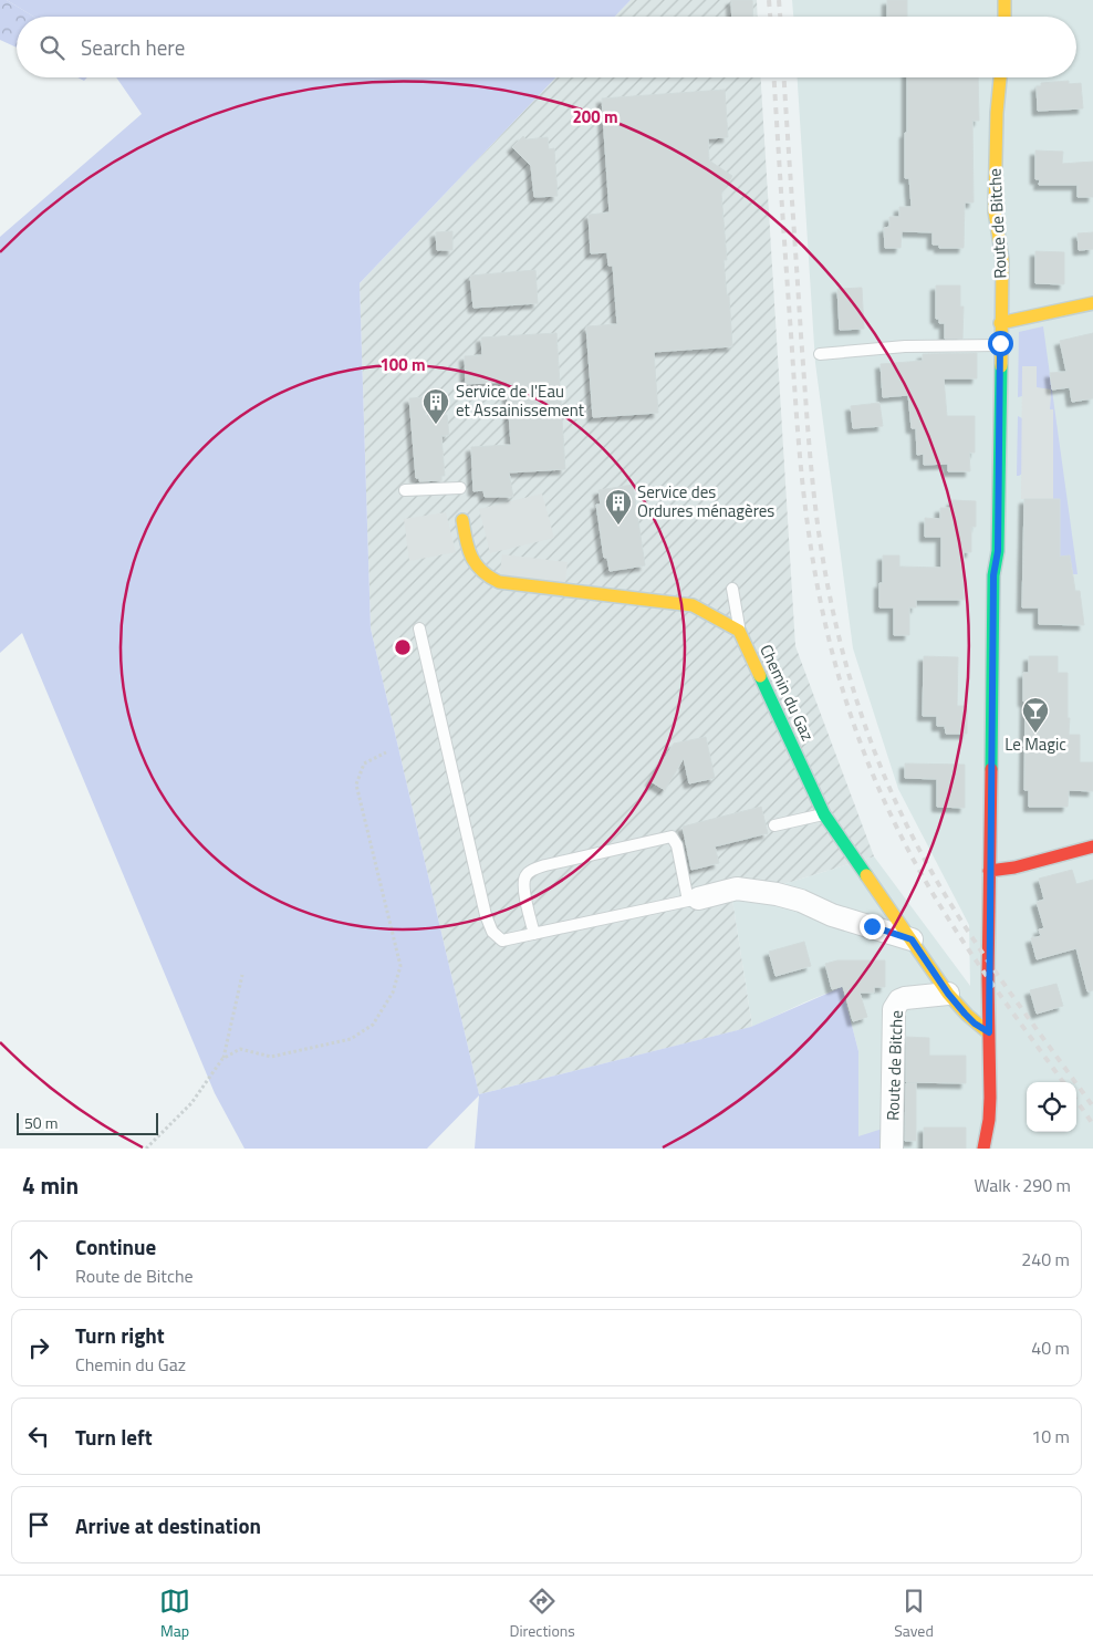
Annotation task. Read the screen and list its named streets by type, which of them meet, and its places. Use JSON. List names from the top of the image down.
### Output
{
  "streets": {
    "main road": ["Route de Bitche", "Chemin du Gaz"]
  },
  "crossings": [
    ["Route de Bitche", "Chemin du Gaz"]
  ],
  "places": {
    "building": ["Service de l'Eau et Assainissement", "Service des Ordures ménagères"],
    "bar": ["Le Magic"]
  },
  "scale_bar": "50 m",
  "page": {
    "search": "Search here",
    "scale": "50 m",
    "heading": ["4 min", "Walk · 290 m"],
    "list": [
      ["Continue", "Route de Bitche", "240 m"],
      ["Turn right", "Chemin du Gaz", "40 m"],
      ["Turn left", "10 m"],
      "Arrive at destination"
    ],
    "nav": ["Map", "Directions", "Saved"]
  },
  "rings": ["200 m", "100 m"]
}
